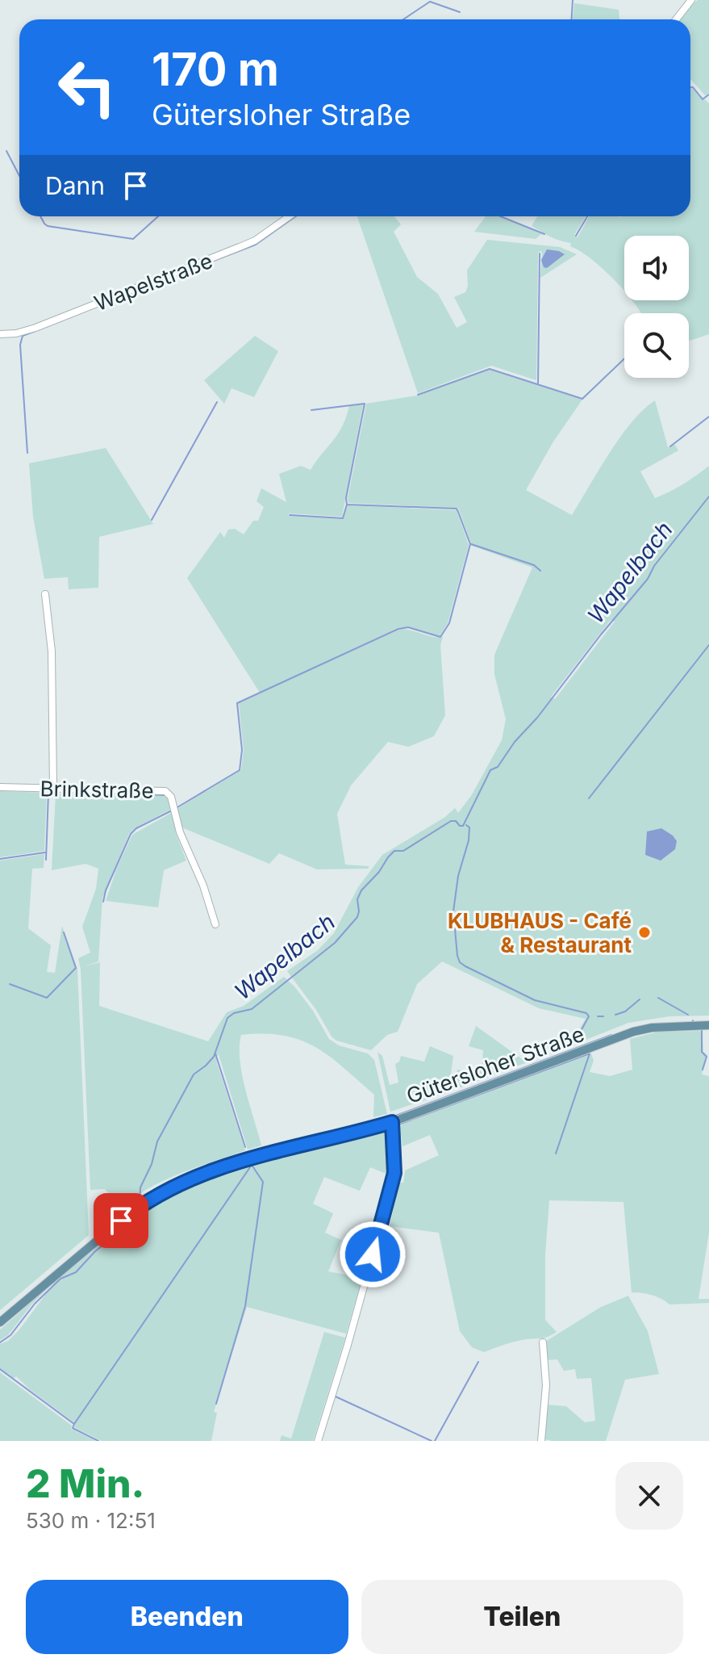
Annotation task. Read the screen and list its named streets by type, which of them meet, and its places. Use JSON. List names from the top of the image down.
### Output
{
  "streets": {
    "main road": ["Gütersloher Straße"],
    "street": ["Wapelstraße", "Brinkstraße"]
  },
  "water": ["Wapelbach"],
  "places": ["KLUBHAUS - Café & Restaurant"],
  "page": {
    "turn": ["170 m", "Gütersloher Straße"],
    "then": "Dann",
    "heading": ["2 Min.", "530 m · 12:51"],
    "buttons": ["Beenden", "Teilen"]
  }
}
